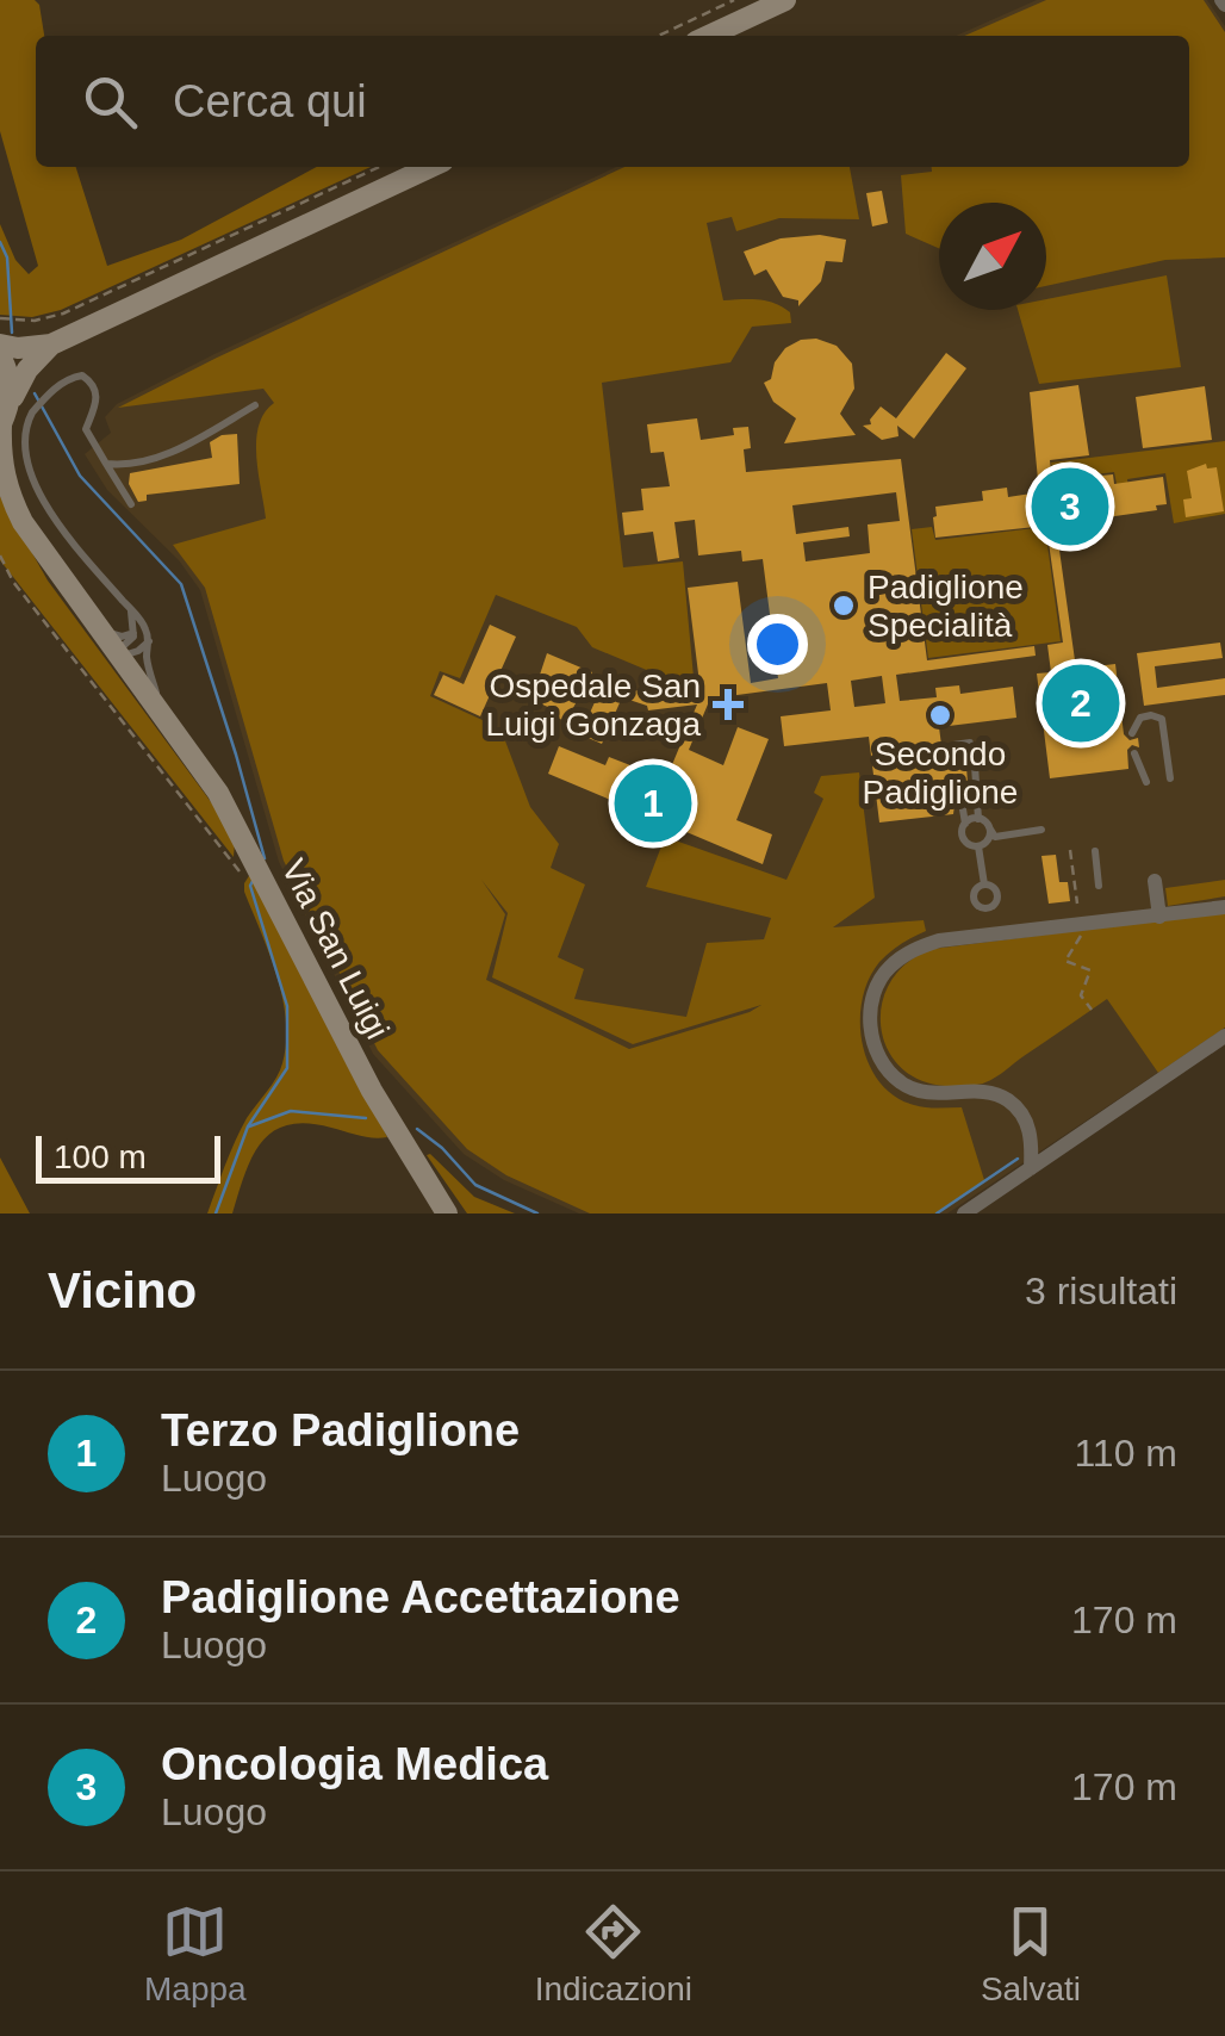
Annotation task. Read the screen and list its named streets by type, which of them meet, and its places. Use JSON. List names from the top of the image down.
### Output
{
  "streets": {
    "street": ["Via San Luigi"]
  },
  "places": {
    "other": ["Padiglione Specialità", "Secondo Padiglione"],
    "health": ["Ospedale San Luigi Gonzaga"]
  },
  "scale_bar": "100 m",
  "north": "top right",
  "page": {
    "search": "Cerca qui",
    "pins": ["3", "2", "1"],
    "scale": "100 m",
    "heading": ["Vicino", "3 risultati"],
    "list": [
      {
        "mark": "1",
        "name": "Terzo Padiglione",
        "note": "Luogo",
        "value": "110 m"
      },
      {
        "mark": "2",
        "name": "Padiglione Accettazione",
        "note": "Luogo",
        "value": "170 m"
      },
      {
        "mark": "3",
        "name": "Oncologia Medica",
        "note": "Luogo",
        "value": "170 m"
      }
    ],
    "nav": ["Mappa", "Indicazioni", "Salvati"]
  }
}
